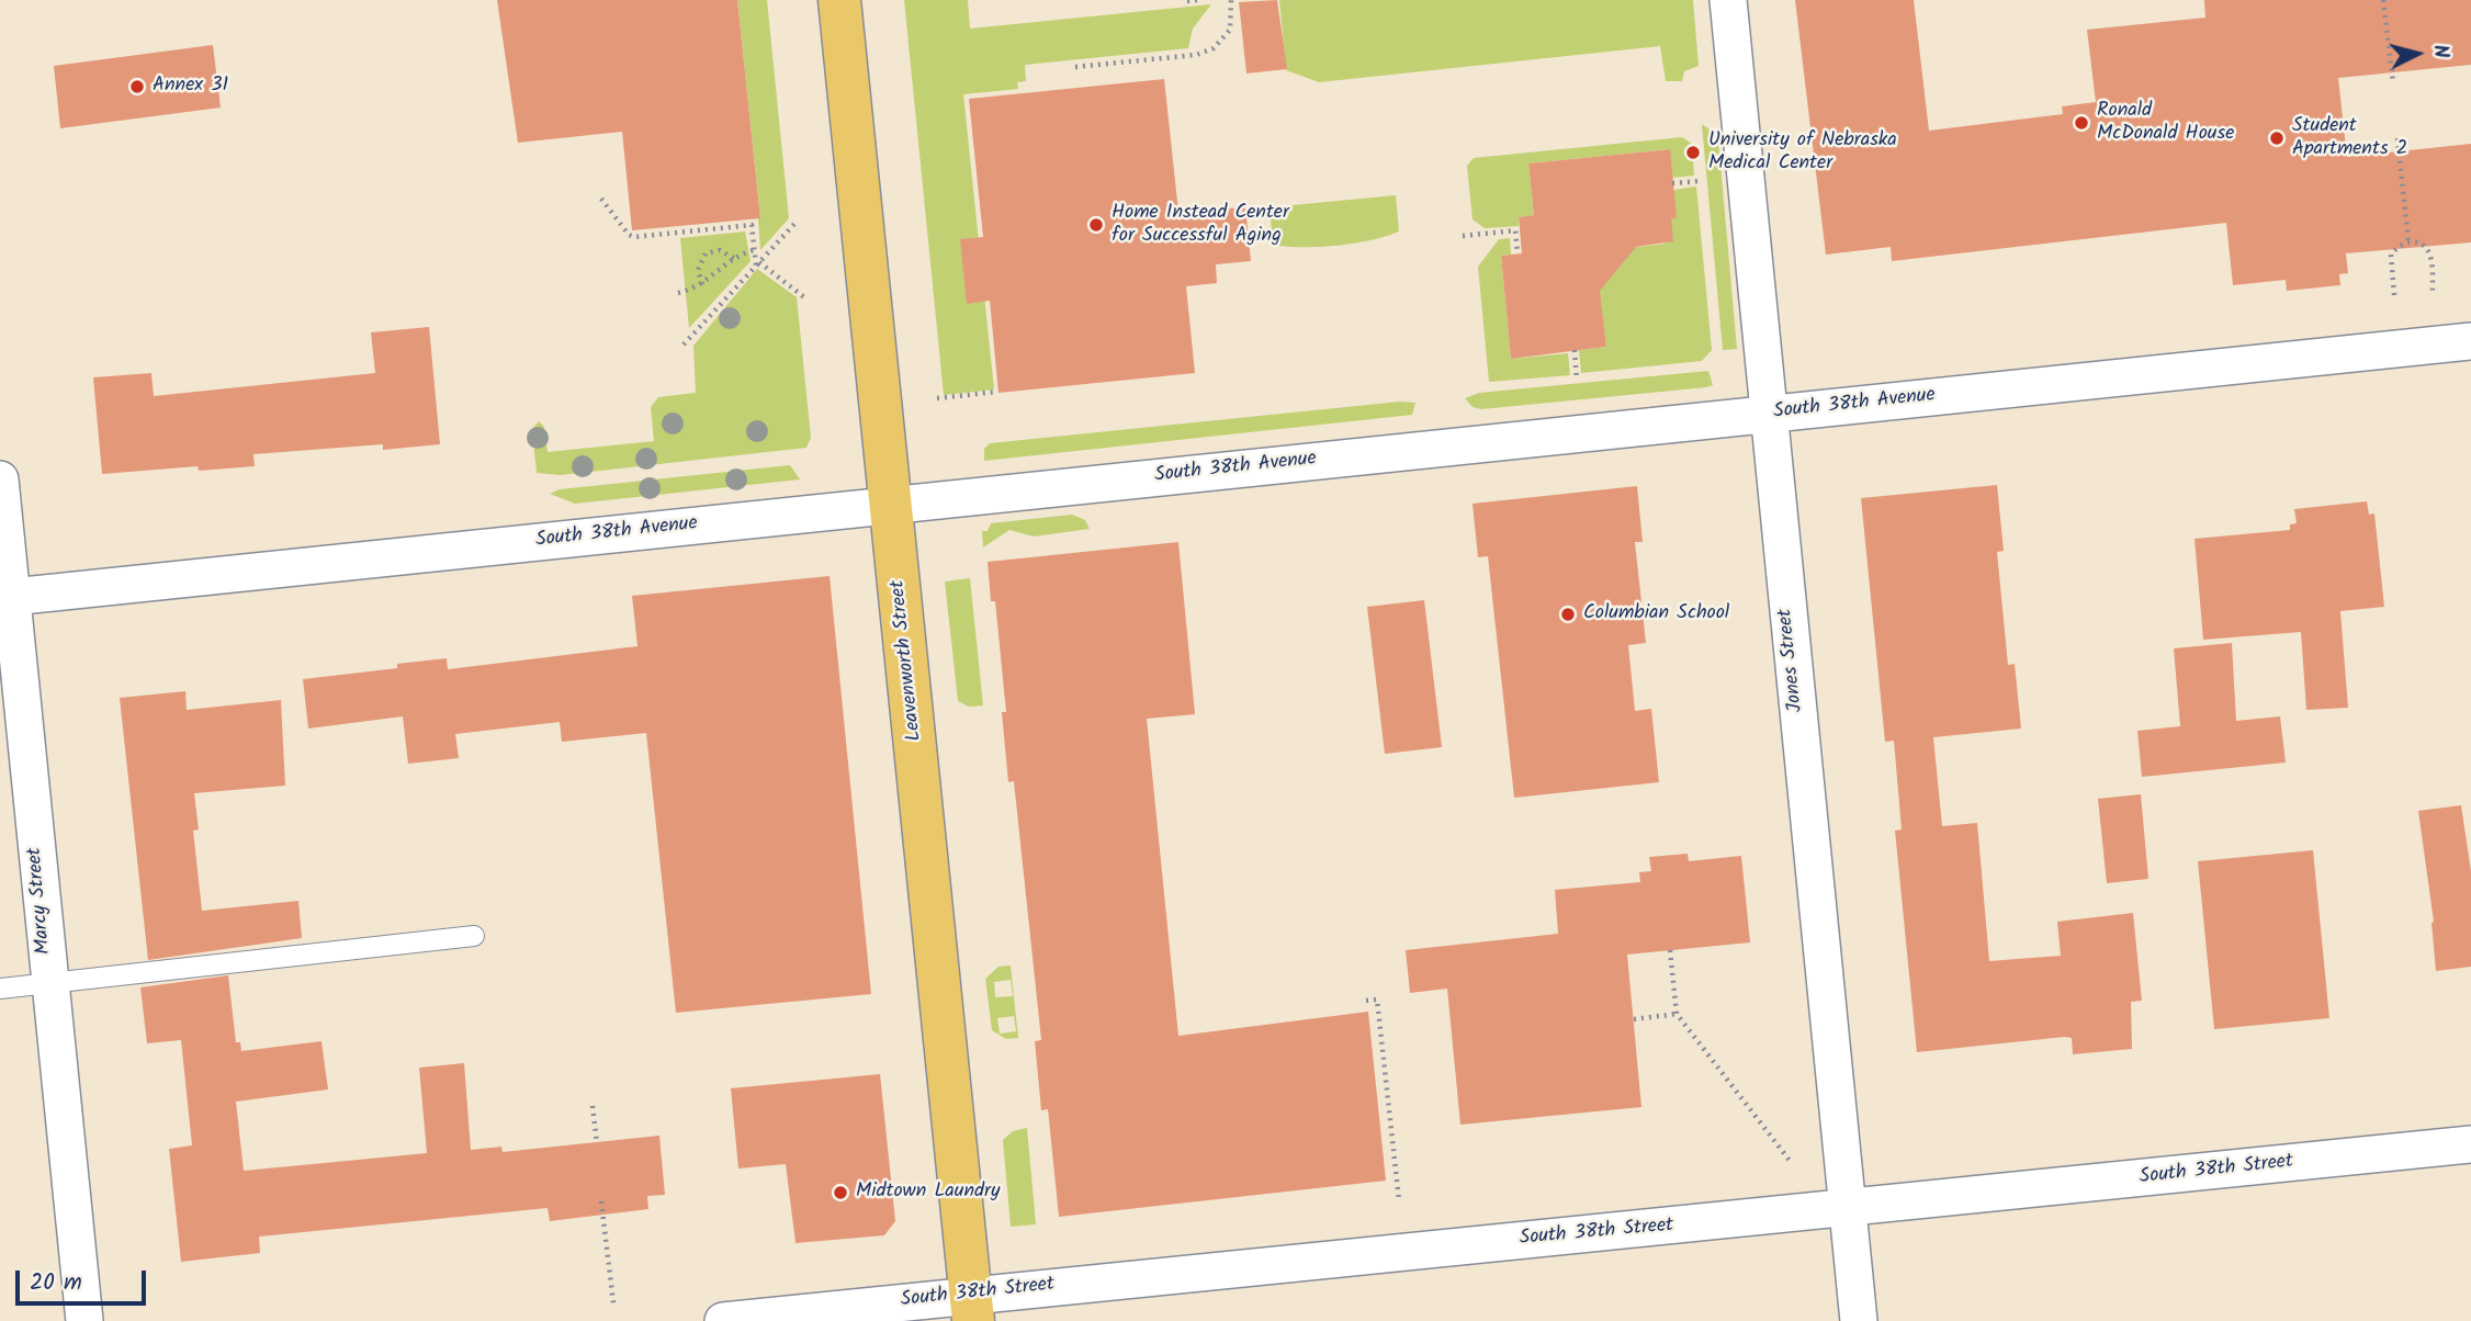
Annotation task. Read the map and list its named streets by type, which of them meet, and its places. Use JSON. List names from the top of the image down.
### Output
{
  "streets": {
    "main road": ["Leavenworth Street"],
    "street": [
      "South 38th Avenue",
      "Jones Street",
      "Marcy Street",
      "South 38th Street"
    ]
  },
  "crossings": [
    ["South 38th Avenue", "Leavenworth Street"],
    ["South 38th Avenue", "Jones Street"],
    ["South 38th Avenue", "Marcy Street"],
    ["Leavenworth Street", "South 38th Street"],
    ["Jones Street", "South 38th Street"]
  ],
  "places": [
    "Annex 31",
    "Ronald McDonald House",
    "Student Apartments 2",
    "University of Nebraska Medical Center",
    "Home Instead Center for Successful Aging",
    "Columbian School",
    "Midtown Laundry"
  ],
  "scale_bar": "20 m",
  "north": "right"
}
